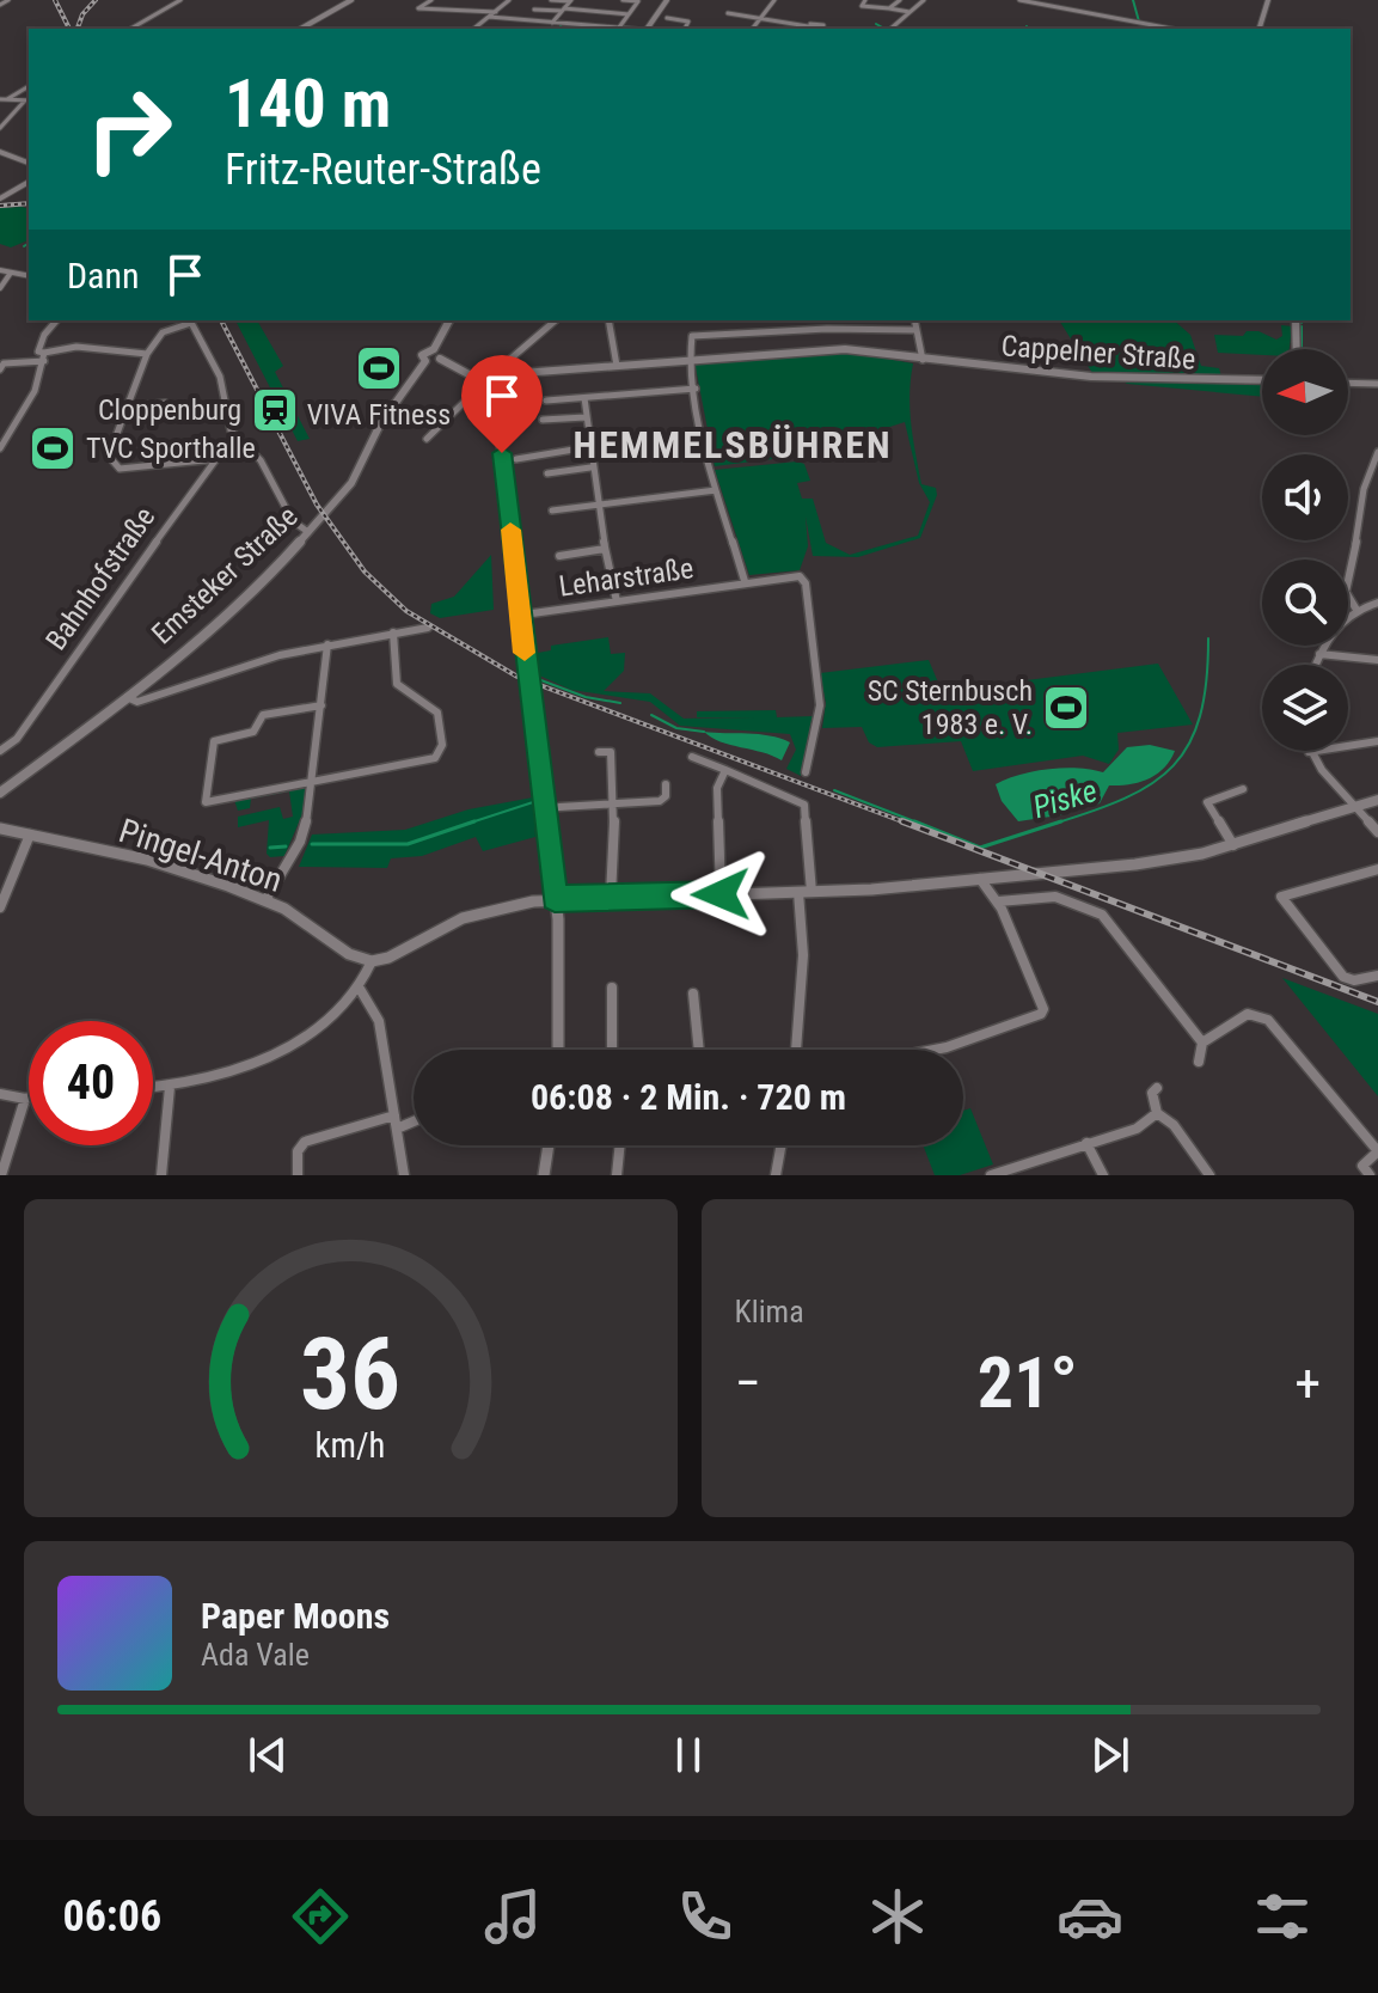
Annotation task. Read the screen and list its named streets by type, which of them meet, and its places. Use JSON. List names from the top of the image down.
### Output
{
  "streets": {
    "street": [
      "Cappelner Straße",
      "Emsteker Straße",
      "Leharstraße",
      "Bahnhofstraße",
      "Pingel-Anton"
    ]
  },
  "districts": ["HEMMELSBÜHREN"],
  "water": ["Piske"],
  "places": {
    "sports": ["VIVA Fitness", "TVC Sporthalle", "SC Sternbusch 1983 e. V."],
    "station": ["Cloppenburg"]
  },
  "north": "left",
  "page": {
    "turn": ["140 m", "Fritz-Reuter-Straße"],
    "then": "Dann",
    "limit": "40",
    "trip": "06:08 · 2 Min. · 720 m",
    "tile": "Klima",
    "heat": ["−", "21°", "+"],
    "song": ["Paper Moons", "Ada Vale"],
    "tabs": "06:06",
    "gauge": ["36", "km/h"]
  }
}
